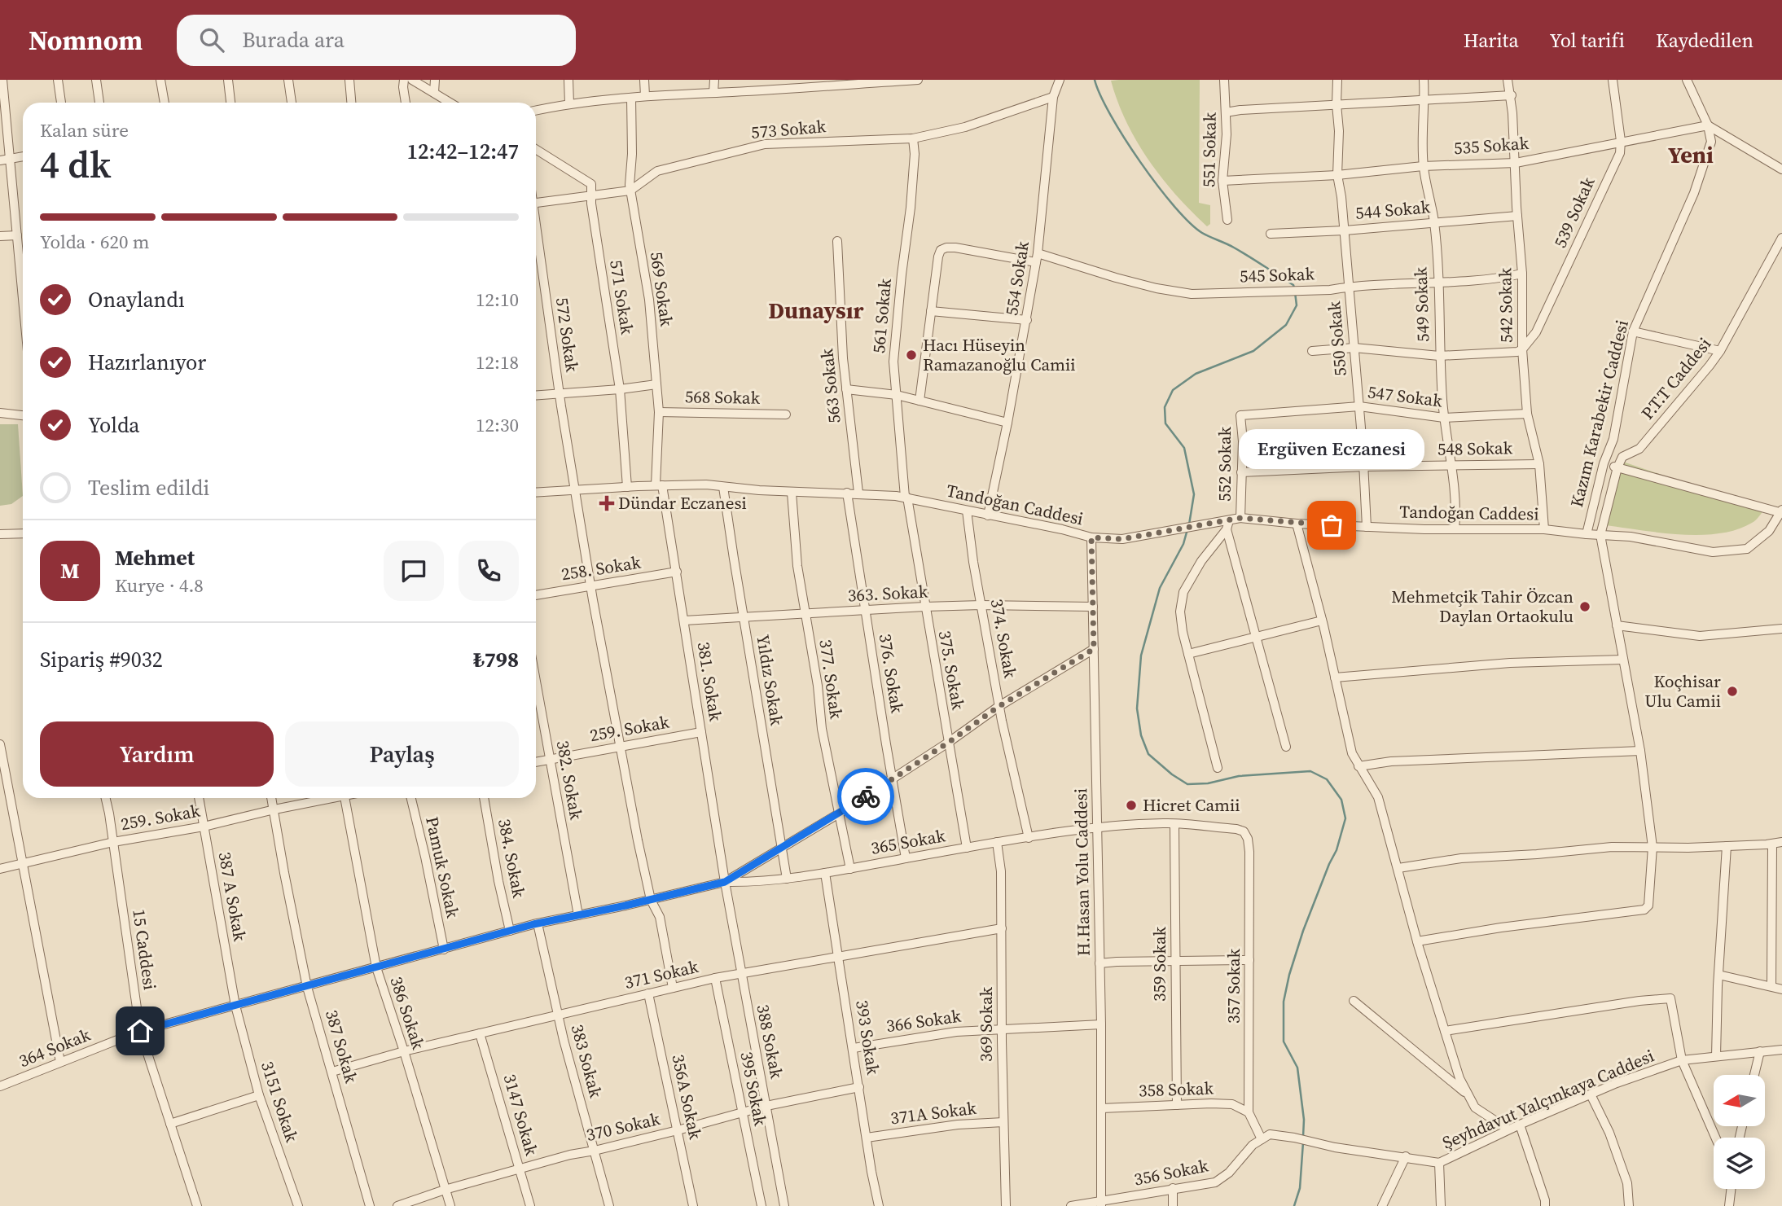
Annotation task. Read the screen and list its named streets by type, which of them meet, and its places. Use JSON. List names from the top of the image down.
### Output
{
  "streets": {
    "street": [
      "573 Sokak",
      "535 Sokak",
      "551 Sokak",
      "544 Sokak",
      "539 Sokak",
      "545 Sokak",
      "554 Sokak",
      "569 Sokak",
      "571 Sokak",
      "549 Sokak",
      "542 Sokak",
      "561 Sokak",
      "572 Sokak",
      "550 Sokak",
      "P.T.T Caddesi",
      "563 Sokak",
      "547 Sokak",
      "568 Sokak",
      "Kazım Karabekir Caddesi",
      "548 Sokak",
      "552 Sokak",
      "Tandoğan Caddesi",
      "258. Sokak",
      "363. Sokak",
      "374. Sokak",
      "375. Sokak",
      "376. Sokak",
      "377. Sokak",
      "Yıldız Sokak",
      "381. Sokak",
      "259. Sokak",
      "382. Sokak",
      "365 Sokak",
      "384. Sokak",
      "Pamuk Sokak",
      "H.Hasan Yolu Caddesi",
      "387 A Sokak",
      "15 Caddesi",
      "359 Sokak",
      "371 Sokak",
      "357 Sokak",
      "386 Sokak",
      "366 Sokak",
      "369 Sokak",
      "393 Sokak",
      "388 Sokak",
      "387 Sokak",
      "364 Sokak",
      "383 Sokak",
      "395 Sokak",
      "358 Sokak",
      "356A Sokak",
      "Şeyhdavut Yalçınkaya Caddesi",
      "3151 Sokak",
      "371A Sokak",
      "3147 Sokak",
      "370 Sokak",
      "356 Sokak"
    ]
  },
  "crossings": [
    ["573 Sokak", "554 Sokak"],
    ["573 Sokak", "569 Sokak"],
    ["573 Sokak", "571 Sokak"],
    ["573 Sokak", "561 Sokak"],
    ["535 Sokak", "551 Sokak"],
    ["535 Sokak", "539 Sokak"],
    ["535 Sokak", "549 Sokak"],
    ["535 Sokak", "542 Sokak"],
    ["535 Sokak", "550 Sokak"],
    ["535 Sokak", "Kazım Karabekir Caddesi"],
    ["544 Sokak", "549 Sokak"],
    ["544 Sokak", "542 Sokak"],
    ["544 Sokak", "550 Sokak"],
    ["539 Sokak", "542 Sokak"],
    ["545 Sokak", "554 Sokak"],
    ["545 Sokak", "549 Sokak"],
    ["545 Sokak", "542 Sokak"],
    ["545 Sokak", "550 Sokak"],
    ["554 Sokak", "Tandoğan Caddesi"],
    ["569 Sokak", "568 Sokak"],
    ["569 Sokak", "Tandoğan Caddesi"],
    ["569 Sokak", "381. Sokak"],
    ["571 Sokak", "Tandoğan Caddesi"],
    ["549 Sokak", "547 Sokak"],
    ["549 Sokak", "548 Sokak"],
    ["549 Sokak", "Tandoğan Caddesi"],
    ["542 Sokak", "547 Sokak"],
    ["542 Sokak", "548 Sokak"],
    ["542 Sokak", "Tandoğan Caddesi"],
    ["561 Sokak", "Tandoğan Caddesi"],
    ["561 Sokak", "375. Sokak"],
    ["572 Sokak", "Tandoğan Caddesi"],
    ["572 Sokak", "258. Sokak"],
    ["572 Sokak", "259. Sokak"],
    ["572 Sokak", "371 Sokak"],
    ["572 Sokak", "364 Sokak"],
    ["550 Sokak", "547 Sokak"],
    ["550 Sokak", "548 Sokak"],
    ["550 Sokak", "Tandoğan Caddesi"],
    ["563 Sokak", "Tandoğan Caddesi"],
    ["547 Sokak", "552 Sokak"],
    ["Kazım Karabekir Caddesi", "Tandoğan Caddesi"],
    ["548 Sokak", "552 Sokak"],
    ["552 Sokak", "Tandoğan Caddesi"],
    ["Tandoğan Caddesi", "374. Sokak"],
    ["Tandoğan Caddesi", "375. Sokak"],
    ["Tandoğan Caddesi", "376. Sokak"],
    ["Tandoğan Caddesi", "377. Sokak"],
    ["Tandoğan Caddesi", "Yıldız Sokak"],
    ["Tandoğan Caddesi", "381. Sokak"],
    ["Tandoğan Caddesi", "H.Hasan Yolu Caddesi"],
    ["258. Sokak", "381. Sokak"],
    ["363. Sokak", "374. Sokak"],
    ["363. Sokak", "375. Sokak"],
    ["363. Sokak", "376. Sokak"],
    ["363. Sokak", "377. Sokak"],
    ["363. Sokak", "Yıldız Sokak"],
    ["363. Sokak", "381. Sokak"],
    ["363. Sokak", "H.Hasan Yolu Caddesi"],
    ["374. Sokak", "365 Sokak"],
    ["374. Sokak", "364 Sokak"],
    ["375. Sokak", "365 Sokak"],
    ["375. Sokak", "364 Sokak"],
    ["376. Sokak", "365 Sokak"],
    ["376. Sokak", "364 Sokak"],
    ["377. Sokak", "365 Sokak"],
    ["377. Sokak", "364 Sokak"],
    ["Yıldız Sokak", "365 Sokak"],
    ["Yıldız Sokak", "364 Sokak"],
    ["381. Sokak", "259. Sokak"],
    ["381. Sokak", "365 Sokak"],
    ["381. Sokak", "388 Sokak"],
    ["381. Sokak", "364 Sokak"],
    ["259. Sokak", "382. Sokak"],
    ["259. Sokak", "387 A Sokak"],
    ["259. Sokak", "15 Caddesi"],
    ["259. Sokak", "387 Sokak"],
    ["382. Sokak", "364 Sokak"],
    ["365 Sokak", "H.Hasan Yolu Caddesi"],
    ["365 Sokak", "359 Sokak"],
    ["365 Sokak", "357 Sokak"],
    ["365 Sokak", "369 Sokak"],
    ["365 Sokak", "393 Sokak"],
    ["365 Sokak", "388 Sokak"],
    ["365 Sokak", "364 Sokak"],
    ["384. Sokak", "364 Sokak"],
    ["Pamuk Sokak", "364 Sokak"],
    ["H.Hasan Yolu Caddesi", "366 Sokak"],
    ["H.Hasan Yolu Caddesi", "364 Sokak"],
    ["H.Hasan Yolu Caddesi", "358 Sokak"],
    ["H.Hasan Yolu Caddesi", "356 Sokak"],
    ["387 A Sokak", "364 Sokak"],
    ["387 A Sokak", "3151 Sokak"],
    ["15 Caddesi", "364 Sokak"],
    ["359 Sokak", "358 Sokak"],
    ["371 Sokak", "386 Sokak"],
    ["371 Sokak", "369 Sokak"],
    ["371 Sokak", "393 Sokak"],
    ["371 Sokak", "388 Sokak"],
    ["371 Sokak", "387 Sokak"],
    ["371 Sokak", "383 Sokak"],
    ["371 Sokak", "395 Sokak"],
    ["371 Sokak", "356A Sokak"],
    ["371 Sokak", "3147 Sokak"],
    ["357 Sokak", "358 Sokak"],
    ["357 Sokak", "Şeyhdavut Yalçınkaya Caddesi"],
    ["357 Sokak", "356 Sokak"],
    ["386 Sokak", "364 Sokak"],
    ["386 Sokak", "370 Sokak"],
    ["366 Sokak", "369 Sokak"],
    ["366 Sokak", "393 Sokak"],
    ["369 Sokak", "371A Sokak"],
    ["393 Sokak", "371A Sokak"],
    ["393 Sokak", "370 Sokak"],
    ["388 Sokak", "364 Sokak"],
    ["388 Sokak", "370 Sokak"],
    ["387 Sokak", "364 Sokak"],
    ["364 Sokak", "383 Sokak"],
    ["364 Sokak", "3151 Sokak"],
    ["383 Sokak", "370 Sokak"],
    ["395 Sokak", "370 Sokak"],
    ["356A Sokak", "370 Sokak"],
    ["Şeyhdavut Yalçınkaya Caddesi", "356 Sokak"],
    ["3147 Sokak", "370 Sokak"]
  ],
  "districts": ["Yeni", "Dunaysır"],
  "places": {
    "other": [
      "Hacı Hüseyin Ramazanoğlu Camii",
      "Ergüven Eczanesi",
      "Mehmetçik Tahir Özcan Daylan Ortaokulu",
      "Koçhisar Ulu Camii",
      "Hicret Camii"
    ],
    "health": ["Dündar Eczanesi"]
  },
  "north": "left",
  "page": {
    "header": "Nomnom",
    "search": "Burada ara",
    "nav": ["Harita", "Yol tarifi", "Kaydedilen"],
    "heading": ["4 dk", "Kalan süre", "12:42–12:47"],
    "panel": [
      "Mehmet",
      "Kurye · 4.8",
      "Sipariş #9032",
      "₺798"
    ],
    "bar": "Yolda · 620 m",
    "list": [
      ["Onaylandı", "12:10"],
      ["Hazırlanıyor", "12:18"],
      ["Yolda", "12:30"],
      "Teslim edildi"
    ],
    "bubble": "Ergüven Eczanesi",
    "round": "M",
    "buttons": ["Yardım", "Paylaş"]
  }
}
